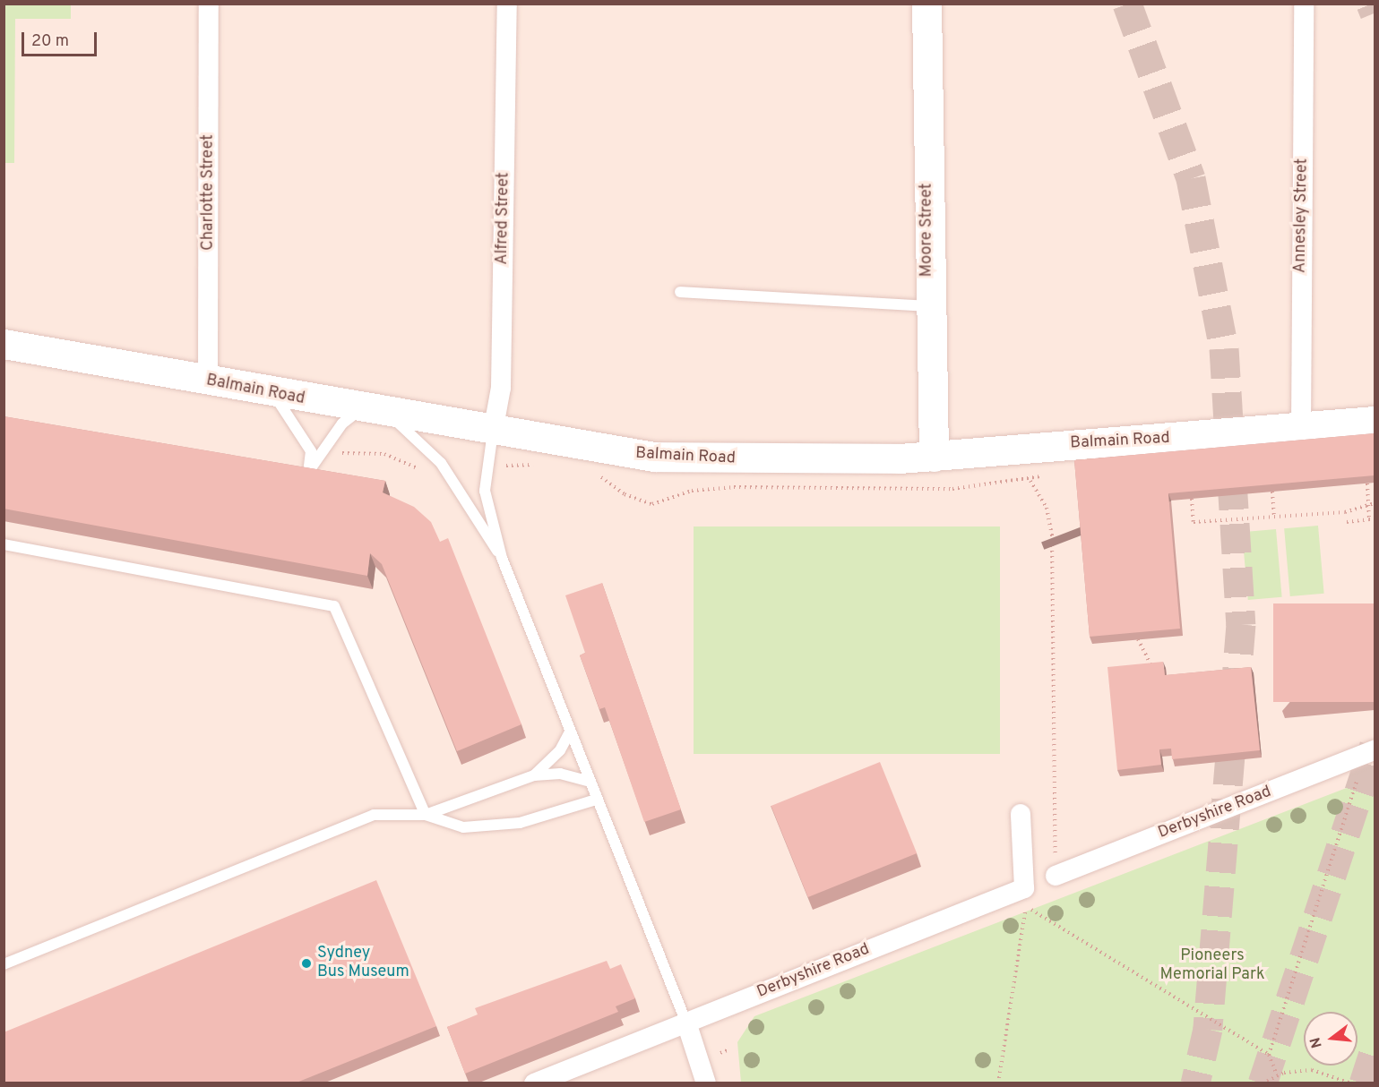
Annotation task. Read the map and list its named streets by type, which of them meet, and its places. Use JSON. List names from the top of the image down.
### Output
{
  "streets": {
    "main road": ["Moore Street", "Balmain Road"],
    "street": [
      "Charlotte Street",
      "Annesley Street",
      "Alfred Street",
      "Derbyshire Road"
    ]
  },
  "crossings": [
    ["Charlotte Street", "Balmain Road"],
    ["Annesley Street", "Balmain Road"],
    ["Alfred Street", "Balmain Road"],
    ["Moore Street", "Balmain Road"]
  ],
  "parks": ["Pioneers Memorial Park"],
  "places": ["Sydney Bus Museum"],
  "scale_bar": "20 m",
  "north": "left"
}
